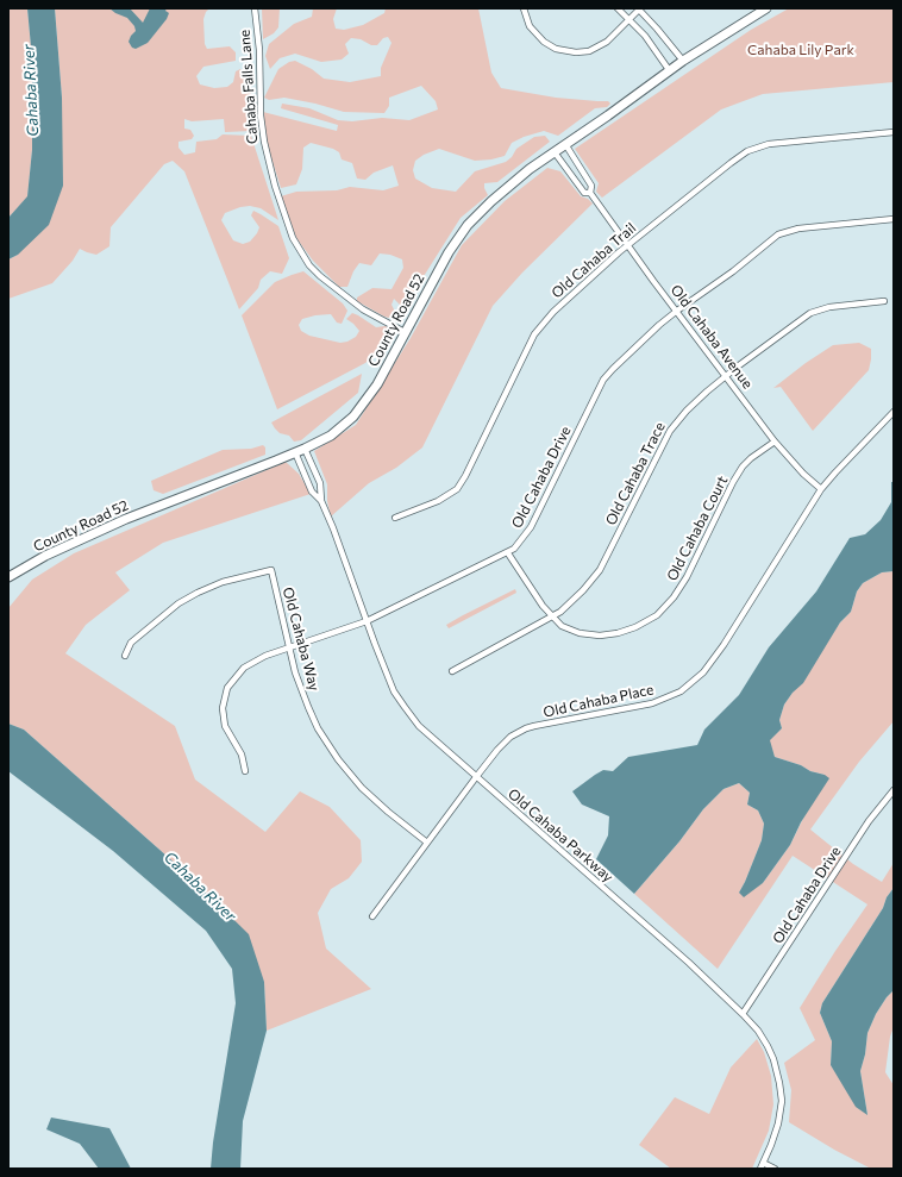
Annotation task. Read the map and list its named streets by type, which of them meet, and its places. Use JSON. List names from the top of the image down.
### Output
{
  "streets": {
    "main road": ["County Road 52"],
    "street": [
      "Cahaba Falls Lane",
      "Old Cahaba Trail",
      "Old Cahaba Avenue",
      "Old Cahaba Trace",
      "Old Cahaba Drive",
      "Old Cahaba Court",
      "Old Cahaba Way",
      "Old Cahaba Place",
      "Old Cahaba Parkway"
    ]
  },
  "crossings": [
    ["Cahaba Falls Lane", "County Road 52"],
    ["Old Cahaba Trail", "Old Cahaba Avenue"],
    ["County Road 52", "Old Cahaba Avenue"],
    ["County Road 52", "Old Cahaba Parkway"],
    ["Old Cahaba Avenue", "Old Cahaba Trace"],
    ["Old Cahaba Avenue", "Old Cahaba Drive"],
    ["Old Cahaba Avenue", "Old Cahaba Court"],
    ["Old Cahaba Avenue", "Old Cahaba Place"],
    ["Old Cahaba Trace", "Old Cahaba Court"],
    ["Old Cahaba Drive", "Old Cahaba Court"],
    ["Old Cahaba Drive", "Old Cahaba Way"],
    ["Old Cahaba Drive", "Old Cahaba Parkway"],
    ["Old Cahaba Way", "Old Cahaba Place"],
    ["Old Cahaba Place", "Old Cahaba Parkway"]
  ],
  "water": ["Cahaba River"],
  "parks": ["Cahaba Lily Park"]
}
